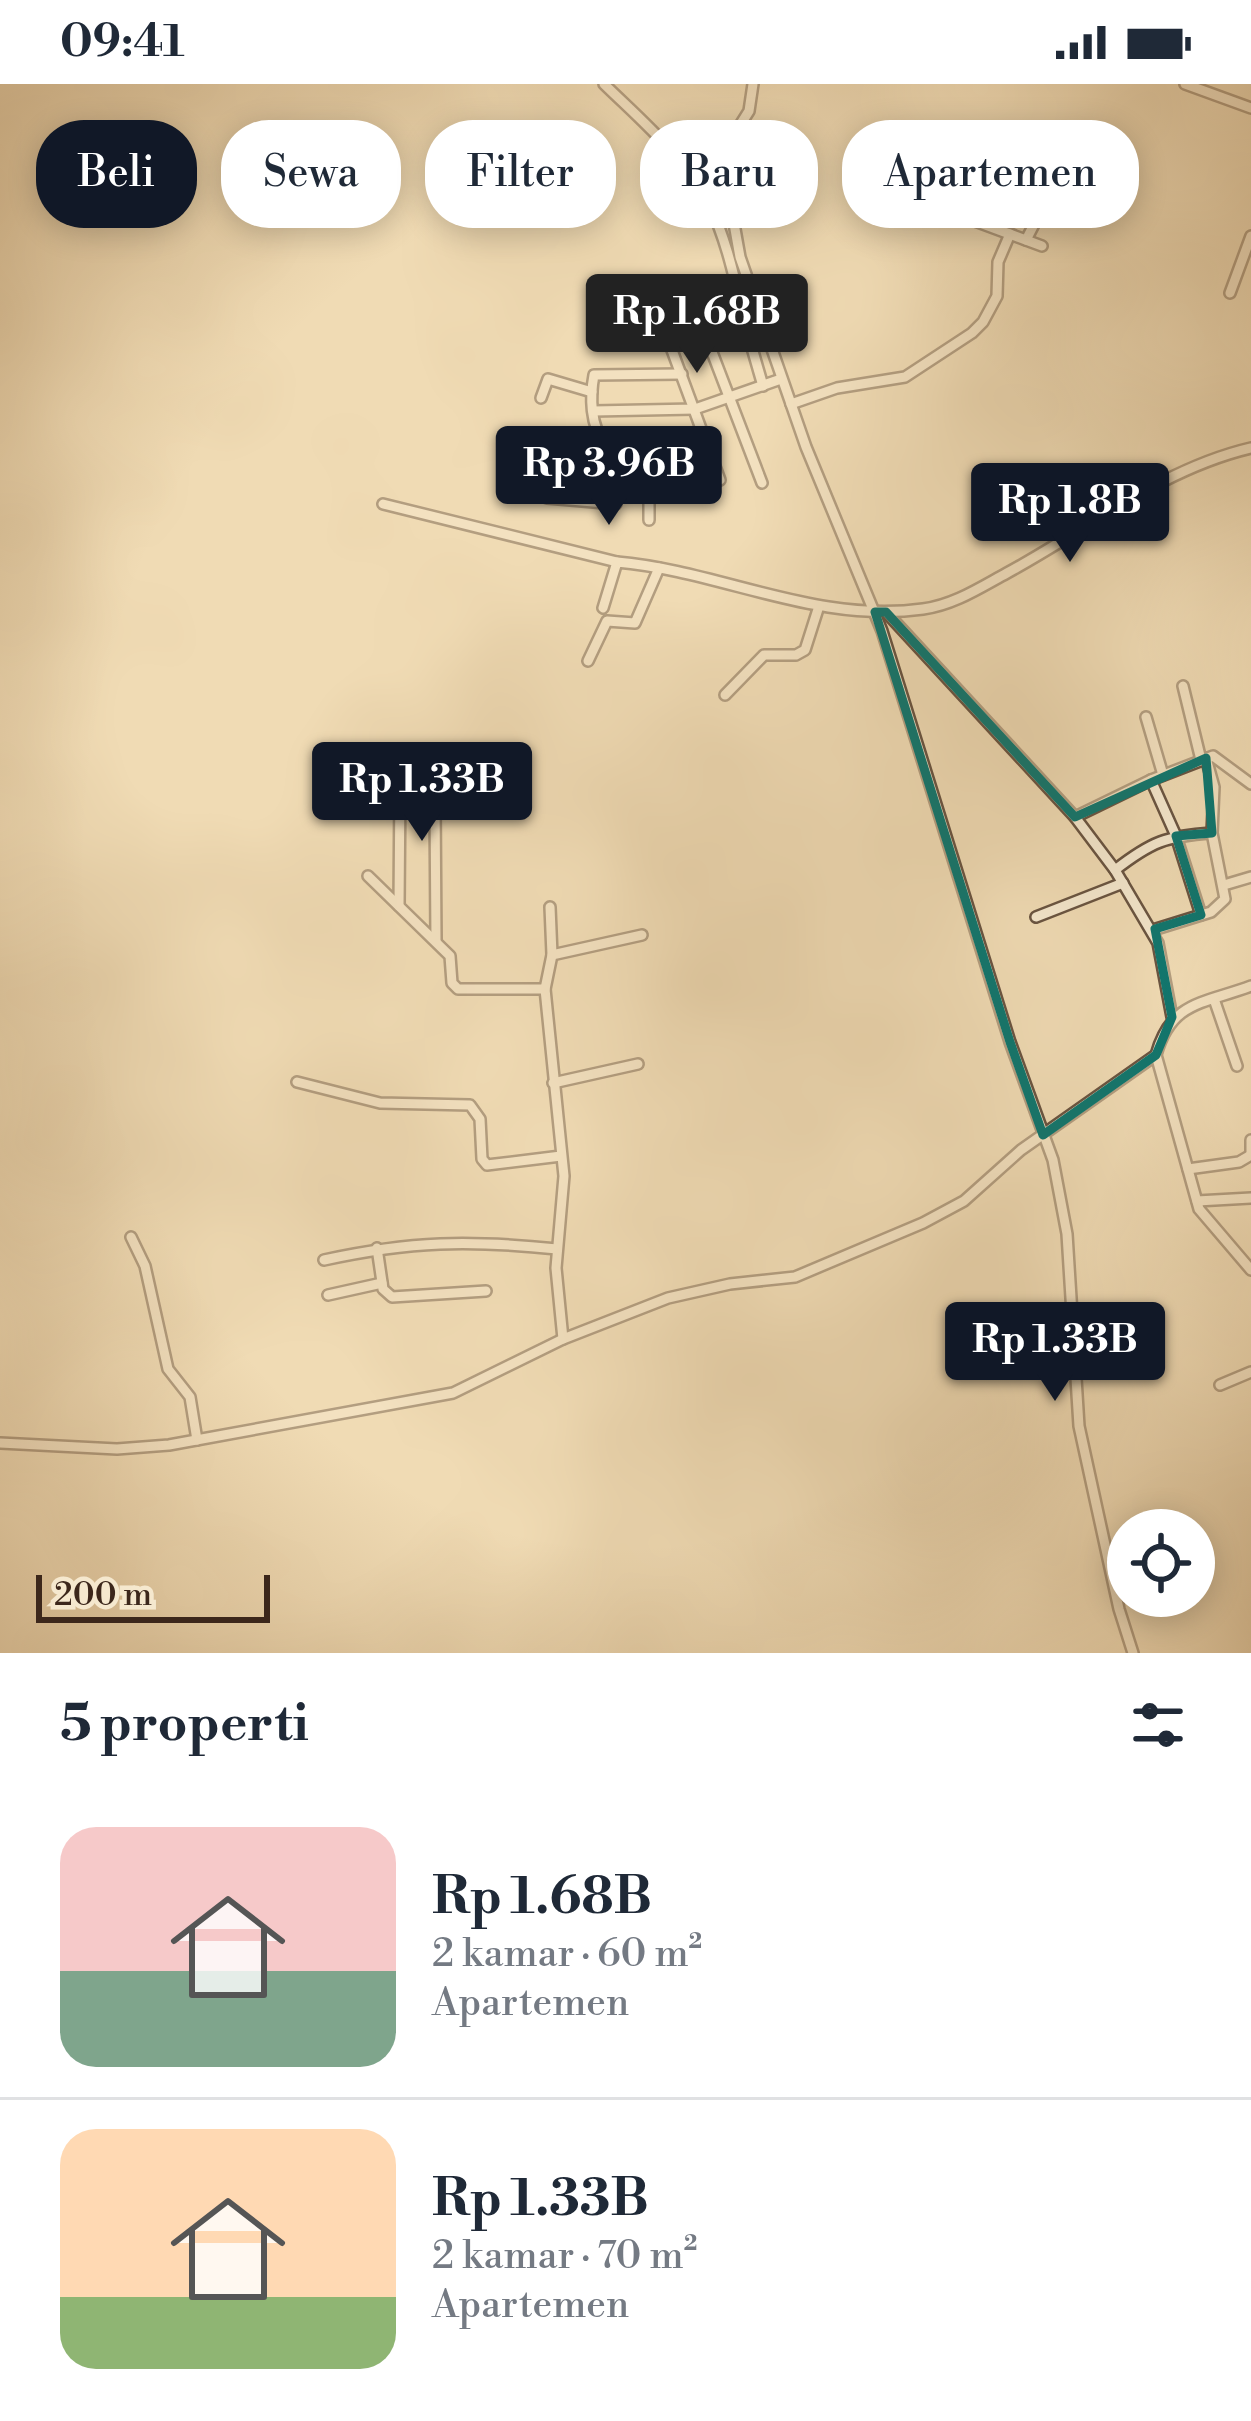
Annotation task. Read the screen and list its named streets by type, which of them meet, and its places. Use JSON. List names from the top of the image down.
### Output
{
  "scale_bar": "200 m",
  "page": {
    "status": "09:41",
    "chip": [
      "Beli",
      "Sewa",
      "Filter",
      "Baru",
      "Apartemen"
    ],
    "price": [
      "Rp 1.68B",
      "Rp 3.96B",
      "Rp 1.8B",
      "Rp 1.33B",
      "Rp 1.33B"
    ],
    "scale": "200 m",
    "heading": "5 properti",
    "list": [
      {
        "name": "Rp 1.68B",
        "note": "2 kamar · 60 m² · Apartemen"
      },
      {
        "name": "Rp 1.33B",
        "note": "2 kamar · 70 m² · Apartemen"
      }
    ]
  }
}
